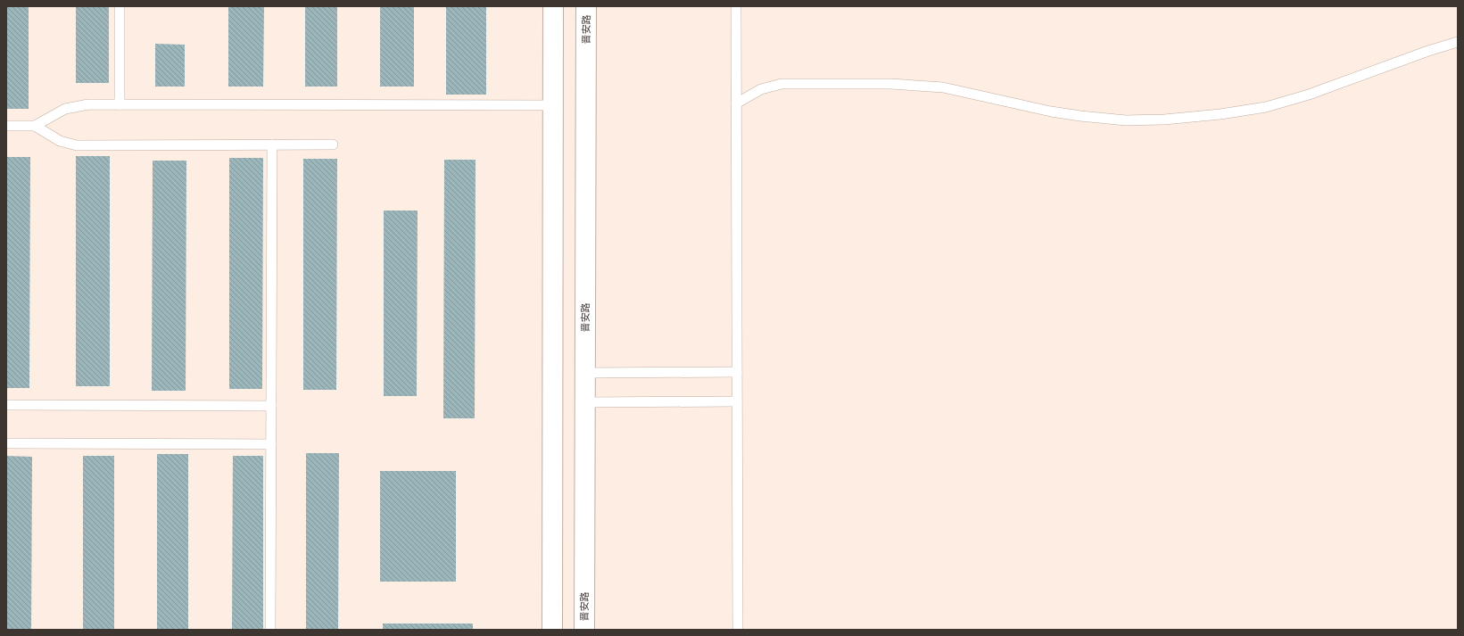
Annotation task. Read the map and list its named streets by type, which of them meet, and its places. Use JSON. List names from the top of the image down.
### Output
{
  "streets": {
    "main road": ["晋安路"]
  }
}
